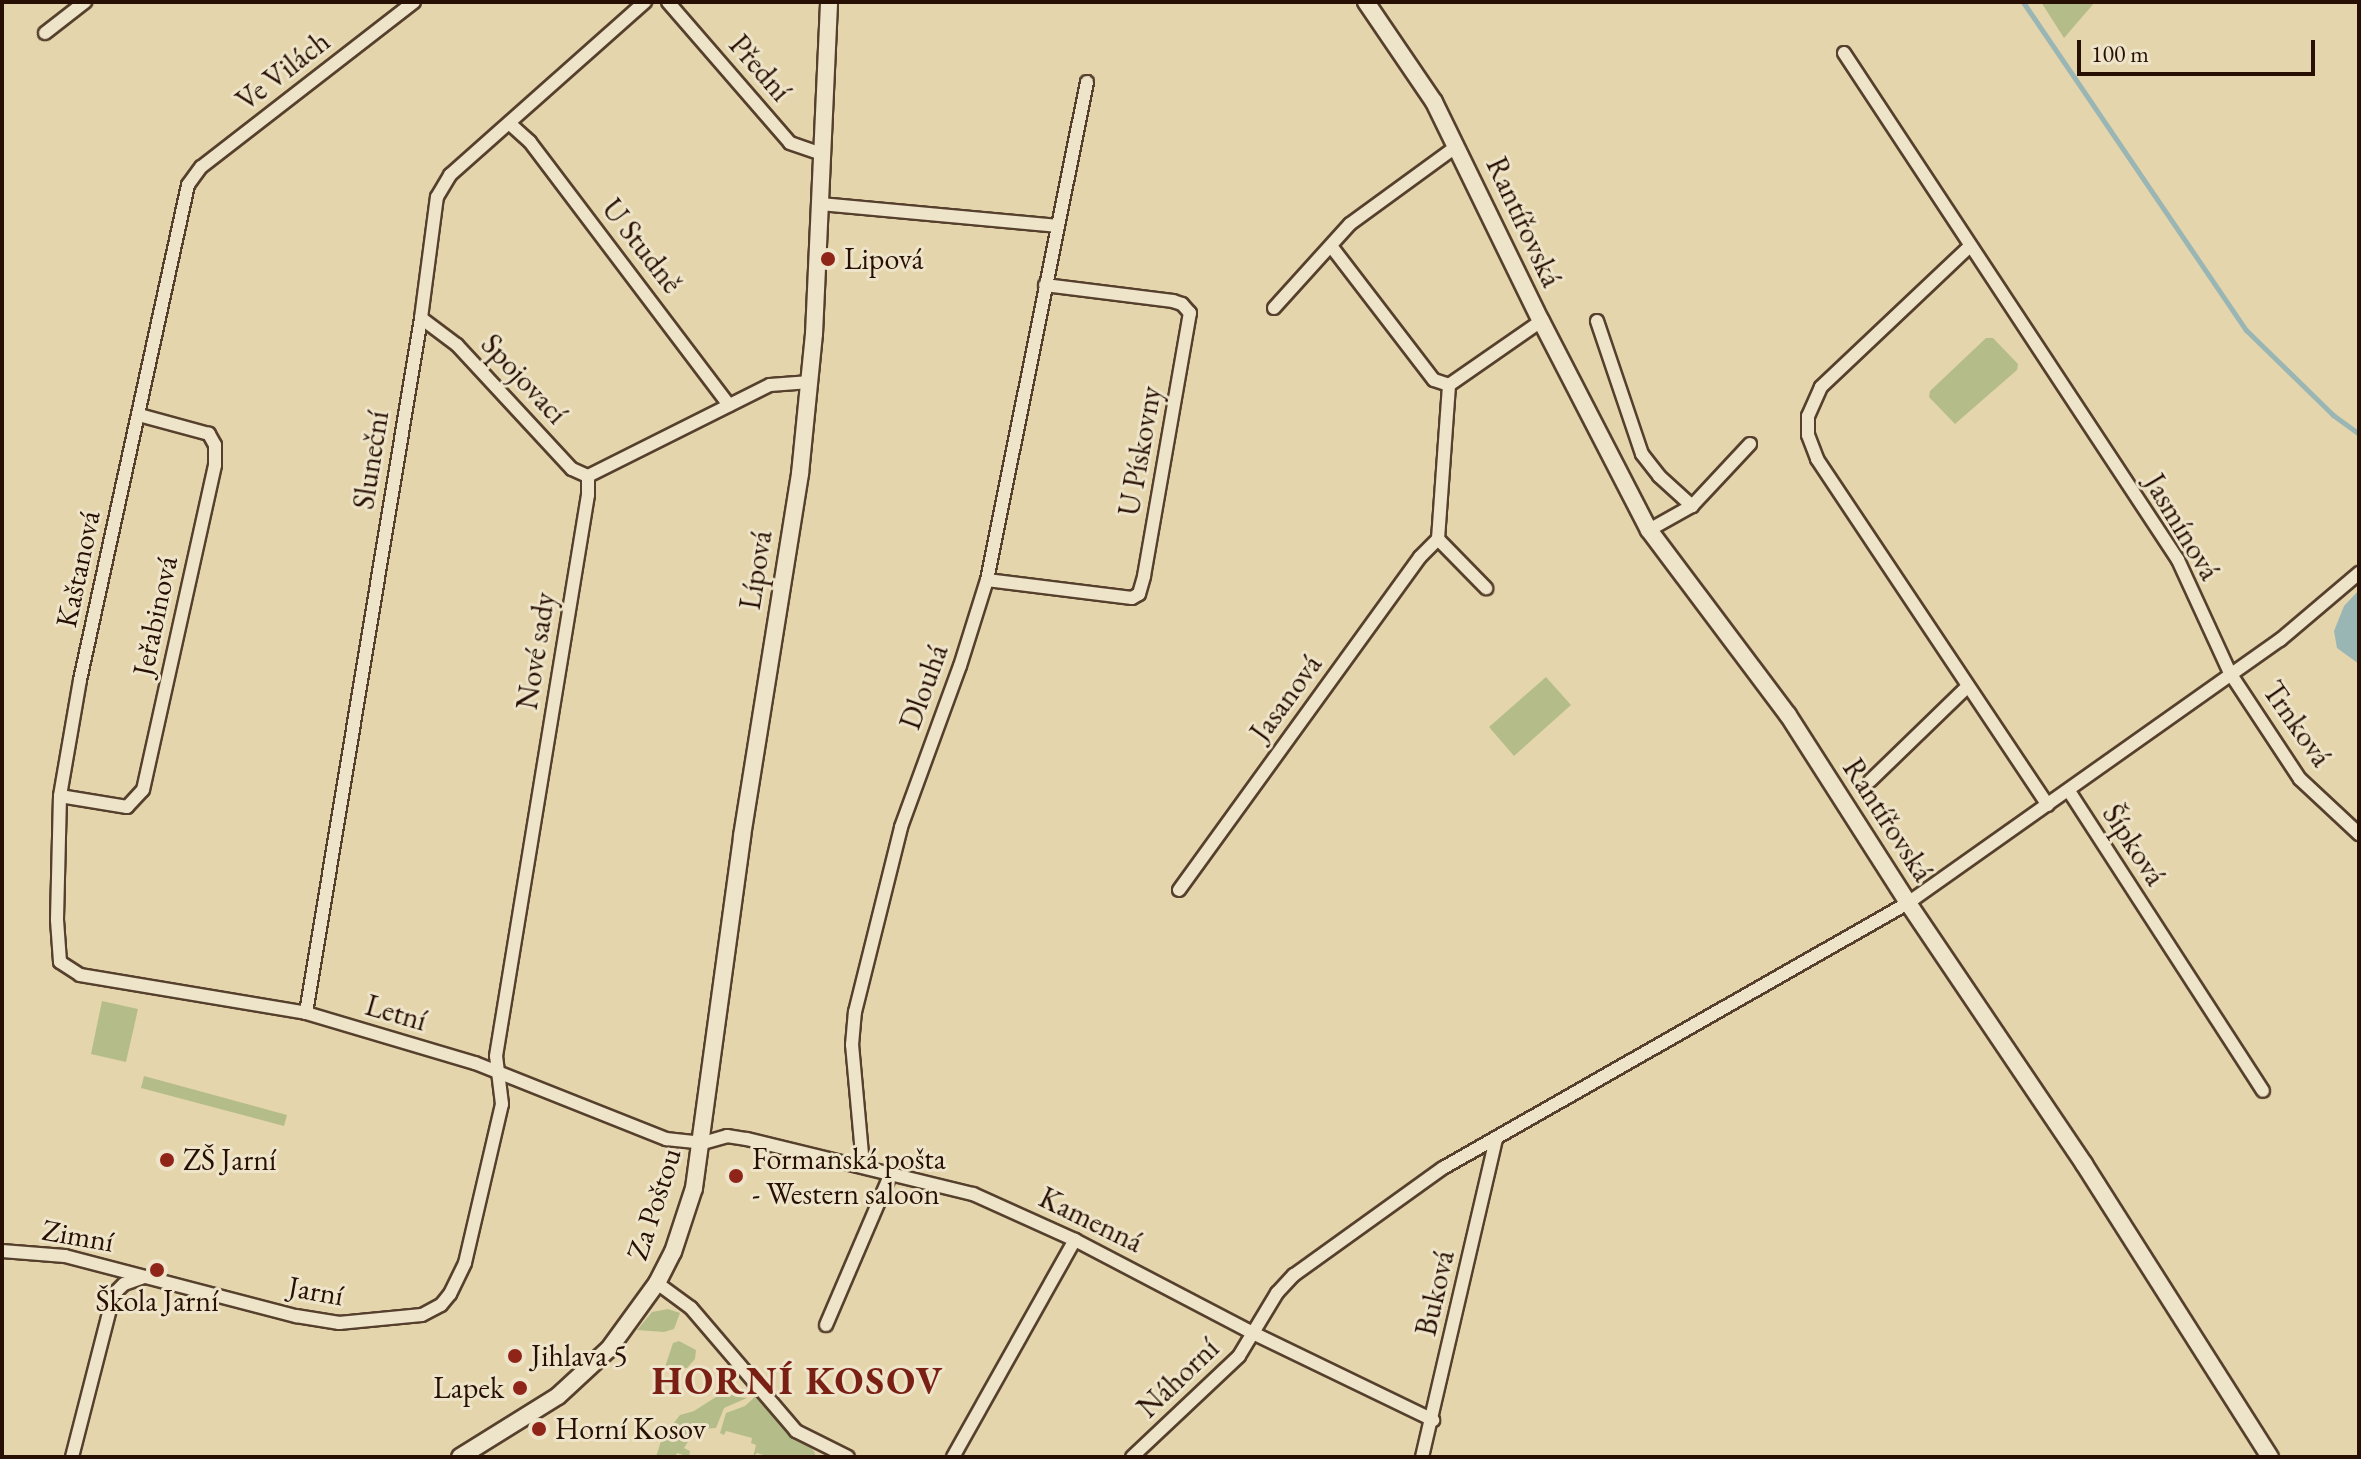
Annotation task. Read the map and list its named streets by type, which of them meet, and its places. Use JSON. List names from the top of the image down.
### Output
{
  "streets": {
    "street": [
      "Přední",
      "Ve Vilách",
      "Rantířovská",
      "U Studně",
      "Spojovací",
      "U Pískovny",
      "Sluneční",
      "Jasmínová",
      "Kaštanová",
      "Lípová",
      "Jeřabinová",
      "Nové sady",
      "Dlouhá",
      "Jasanová",
      "Trnková",
      "Šípková",
      "Letní",
      "Za Poštou",
      "Kamenná",
      "Zimní",
      "Jarní",
      "Buková",
      "Náhorní"
    ]
  },
  "crossings": [
    ["Přední", "Lípová"],
    ["Ve Vilách", "Kaštanová"],
    ["Rantířovská", "Šípková"],
    ["U Studně", "Sluneční"],
    ["Spojovací", "Sluneční"],
    ["Spojovací", "Nové sady"],
    ["U Pískovny", "Dlouhá"],
    ["Sluneční", "Letní"],
    ["Jasmínová", "Trnková"],
    ["Kaštanová", "Jeřabinová"],
    ["Kaštanová", "Letní"],
    ["Lípová", "Letní"],
    ["Lípová", "Za Poštou"],
    ["Lípová", "Kamenná"],
    ["Nové sady", "Letní"],
    ["Nové sady", "Jarní"],
    ["Dlouhá", "Kamenná"],
    ["Šípková", "Buková"],
    ["Šípková", "Náhorní"],
    ["Letní", "Za Poštou"],
    ["Letní", "Kamenná"],
    ["Letní", "Jarní"],
    ["Za Poštou", "Kamenná"],
    ["Kamenná", "Buková"],
    ["Kamenná", "Náhorní"],
    ["Zimní", "Jarní"],
    ["Buková", "Náhorní"]
  ],
  "districts": ["HORNÍ KOSOV"],
  "places": [
    "Lipová",
    "ZŠ Jarní",
    "Formanská pošta - Western saloon",
    "Škola Jarní",
    "Jihlava 5",
    "Lapek",
    "Horní Kosov"
  ],
  "scale_bar": "100 m"
}
